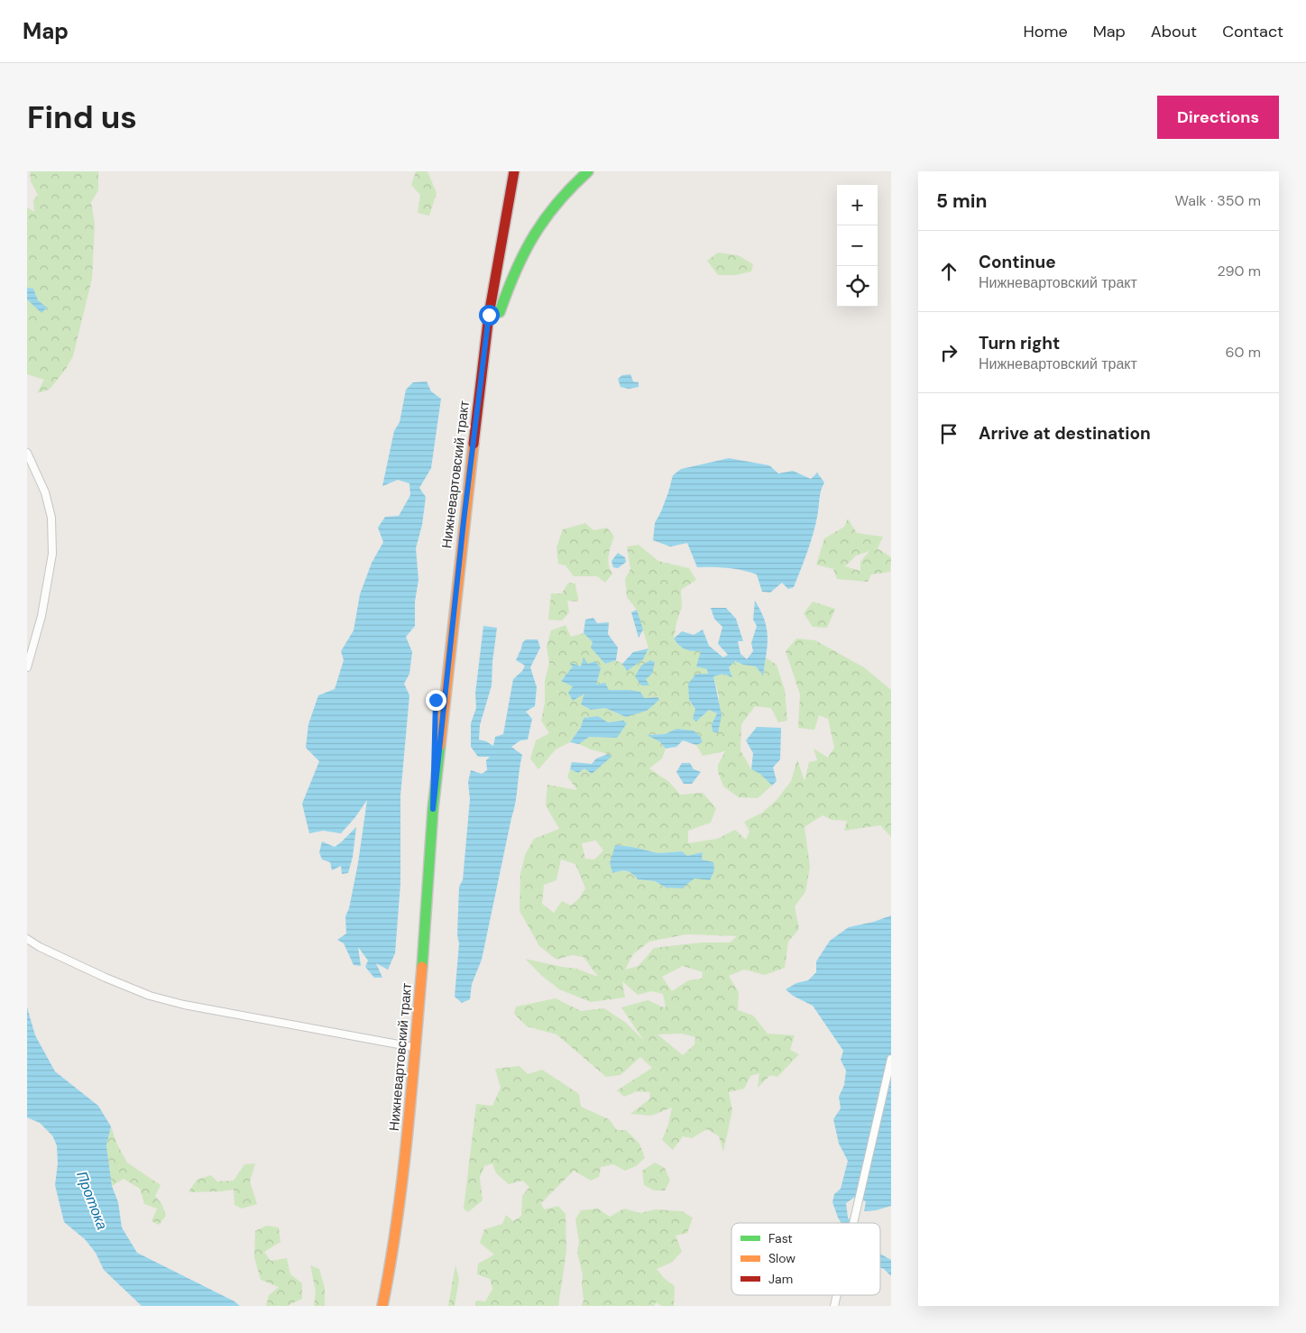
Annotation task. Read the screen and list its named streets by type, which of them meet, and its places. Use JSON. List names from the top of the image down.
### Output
{
  "streets": {
    "main road": ["Нижневартовский тракт"]
  },
  "water": ["Протока"],
  "legend": ["Fast", "Slow", "Jam"],
  "page": {
    "header": "Map",
    "nav": [
      "Home",
      "Map",
      "About",
      "Contact"
    ],
    "buttons": "Directions",
    "title": "Find us",
    "heading": ["5 min", "Walk · 350 m"],
    "map_buttons": ["+", "−"],
    "list": [
      ["Continue", "Нижневартовский тракт", "290 m"],
      ["Turn right", "Нижневартовский тракт", "60 m"],
      "Arrive at destination"
    ]
  }
}
